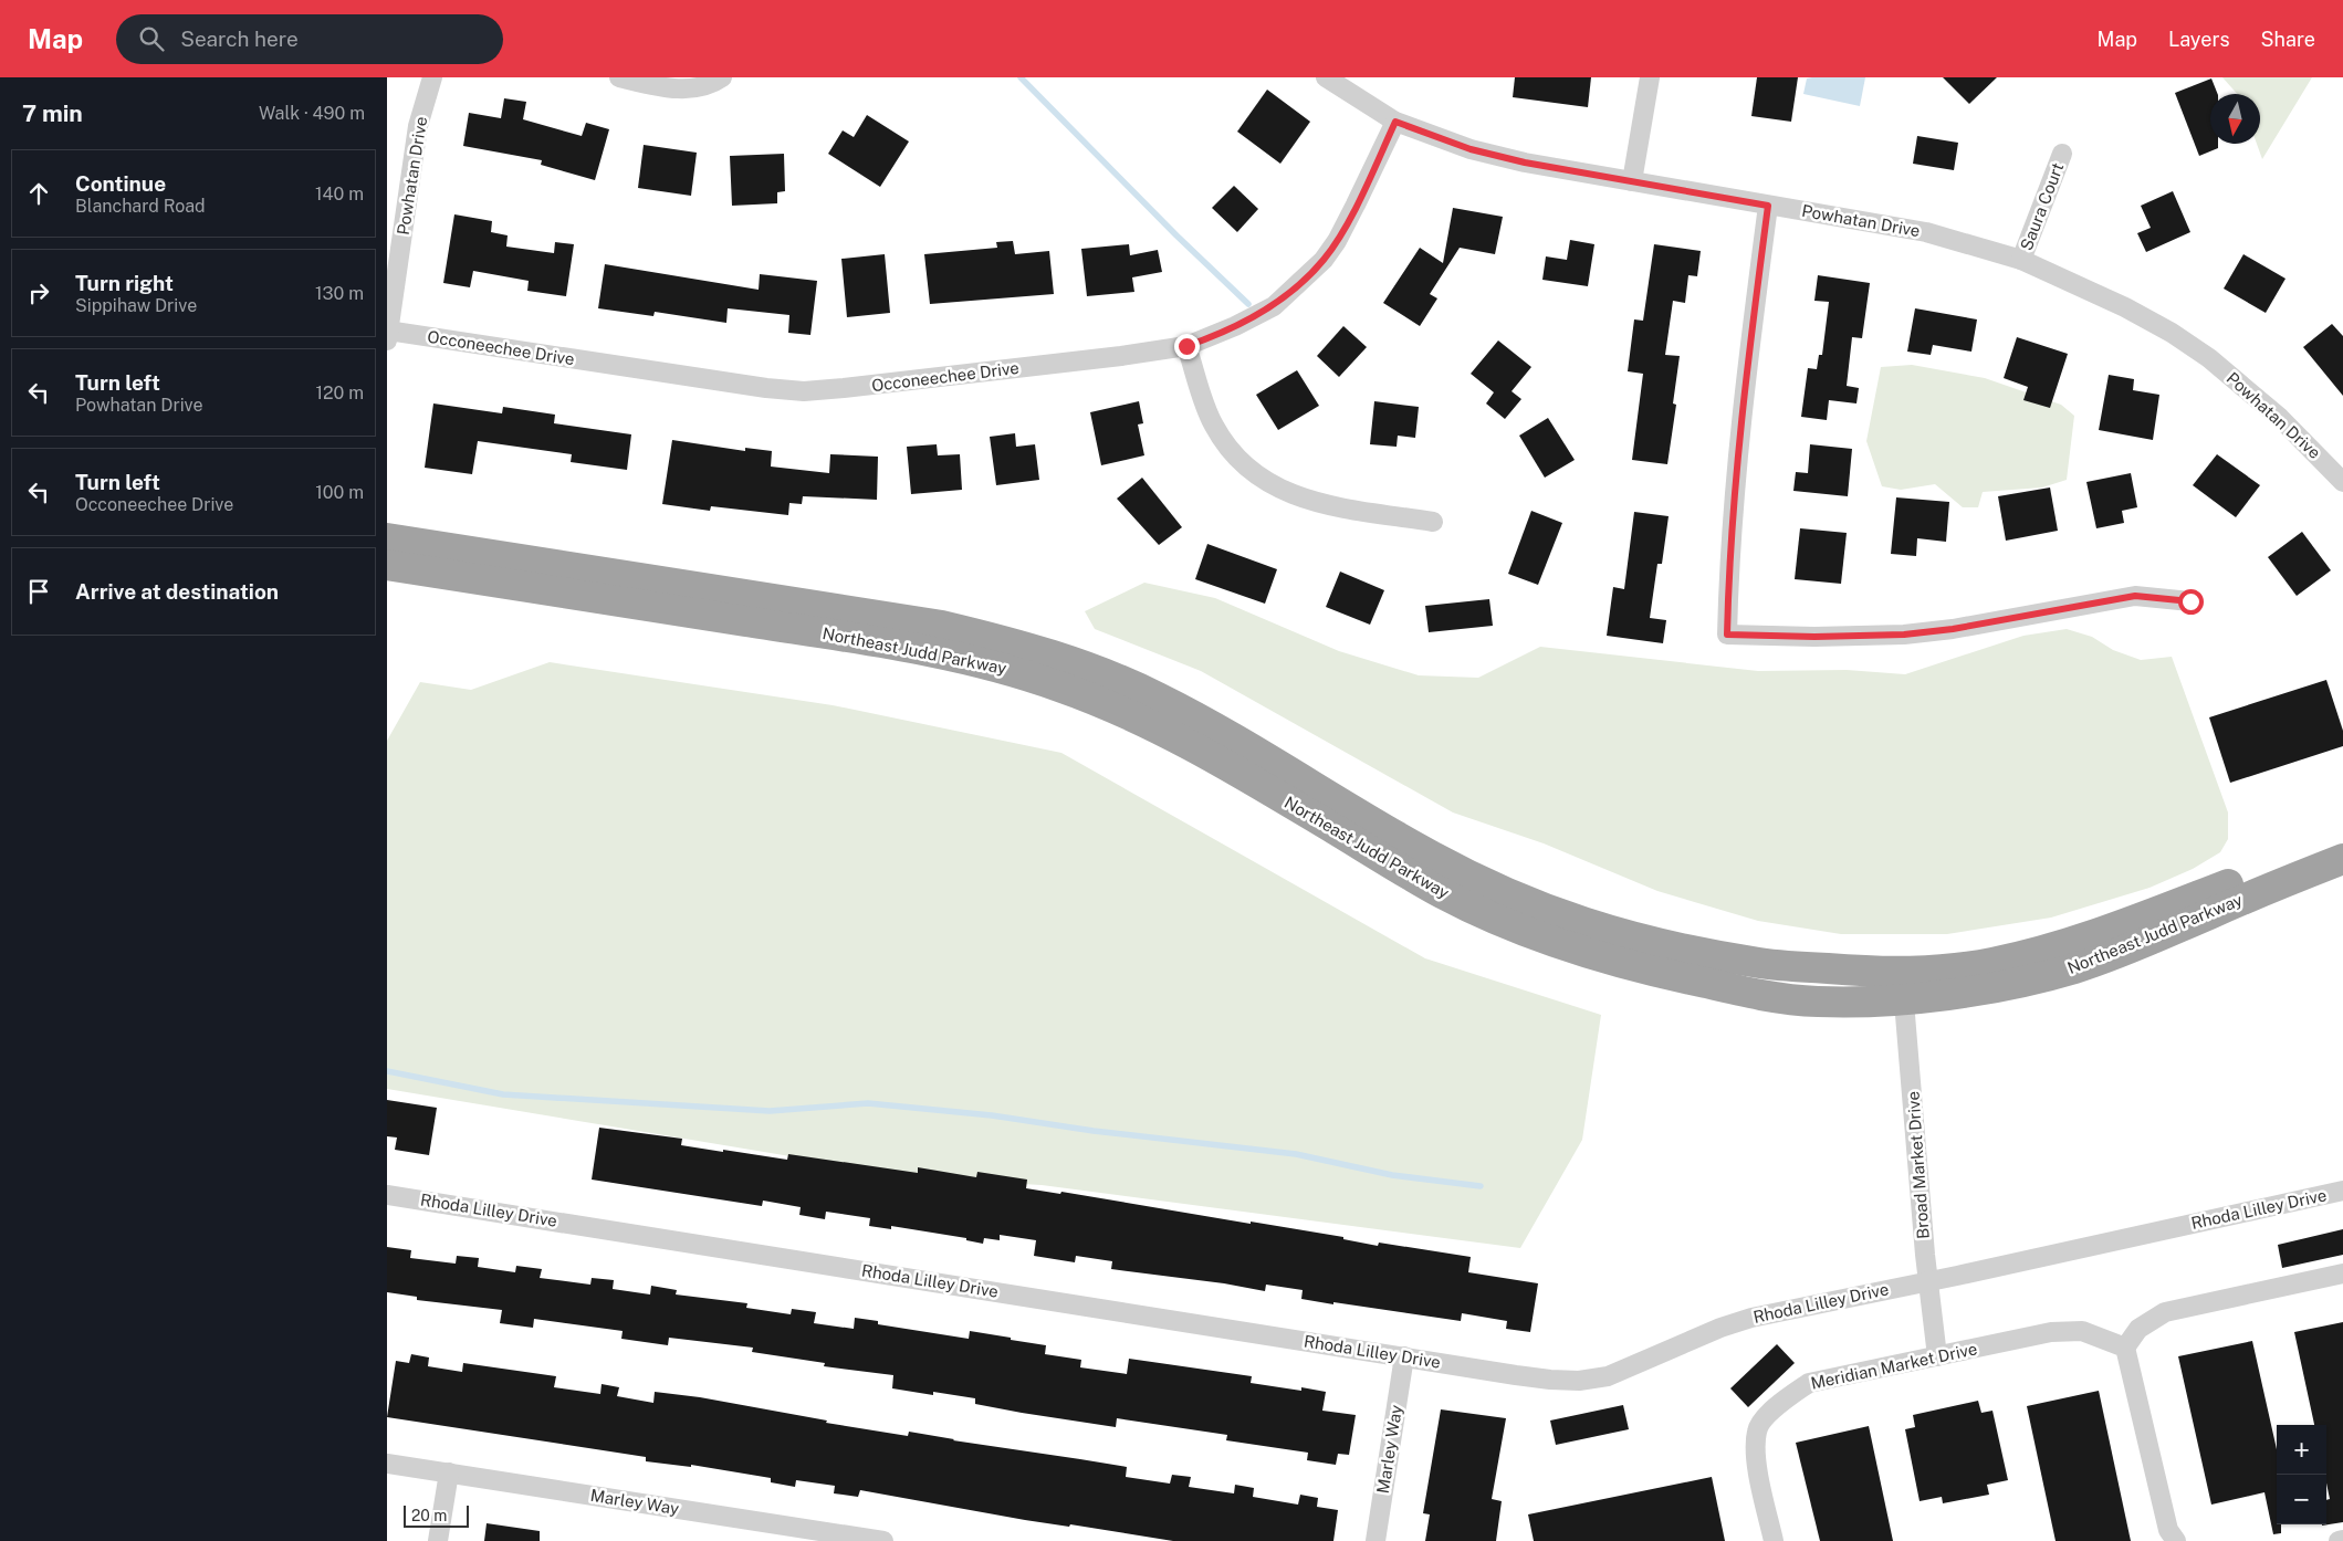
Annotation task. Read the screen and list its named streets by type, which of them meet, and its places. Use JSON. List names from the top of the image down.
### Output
{
  "streets": {
    "highway": ["Northeast Judd Parkway"],
    "street": [
      "Powhatan Drive",
      "Saura Court",
      "Occoneechee Drive",
      "Broad Market Drive",
      "Rhoda Lilley Drive",
      "Meridian Market Drive",
      "Marley Way"
    ]
  },
  "crossings": [
    ["Powhatan Drive", "Saura Court"],
    ["Powhatan Drive", "Occoneechee Drive"],
    ["Northeast Judd Parkway", "Broad Market Drive"],
    ["Broad Market Drive", "Rhoda Lilley Drive"],
    ["Broad Market Drive", "Meridian Market Drive"],
    ["Rhoda Lilley Drive", "Marley Way"]
  ],
  "scale_bar": "20 m",
  "north": "bottom",
  "page": {
    "header": "Map",
    "search": "Search here",
    "nav": ["Map", "Layers", "Share"],
    "heading": ["7 min", "Walk · 490 m"],
    "list": [
      ["Continue", "Blanchard Road", "140 m"],
      ["Turn right", "Sippihaw Drive", "130 m"],
      ["Turn left", "Powhatan Drive", "120 m"],
      ["Turn left", "Occoneechee Drive", "100 m"],
      "Arrive at destination"
    ],
    "map_buttons": ["+", "−"],
    "scale": "20 m"
  }
}
